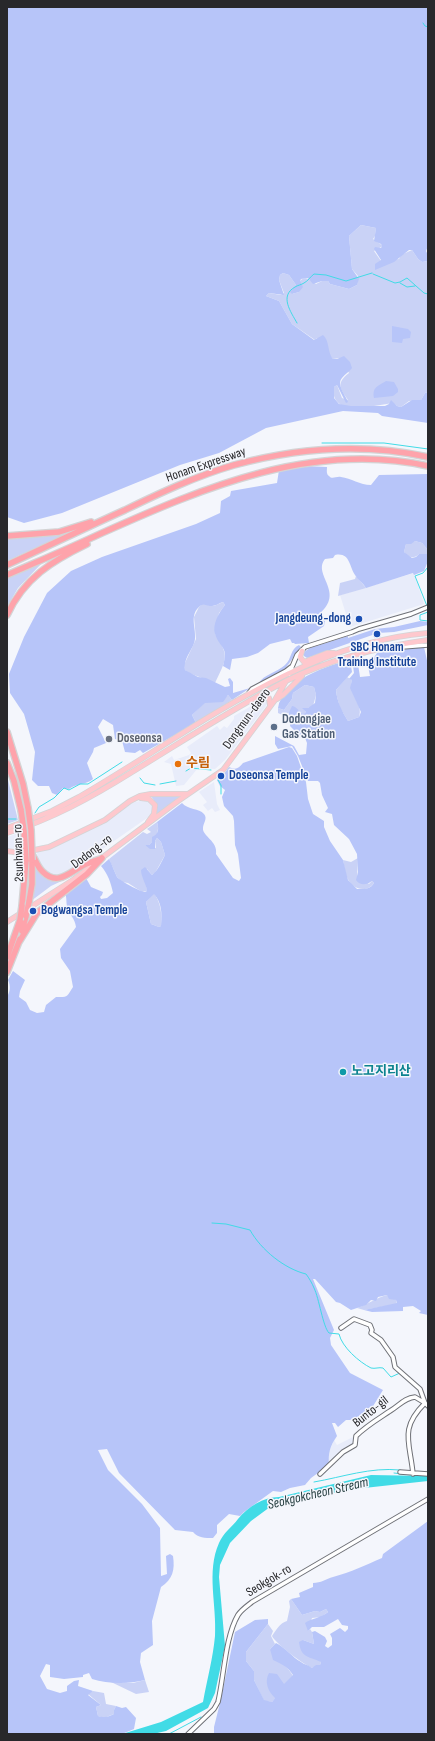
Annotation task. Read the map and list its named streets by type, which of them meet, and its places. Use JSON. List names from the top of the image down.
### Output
{
  "streets": {
    "highway": ["Honam Expressway", "2sunhwan-ro"],
    "main road": ["Dongmun-daero", "Dodong-ro"],
    "street": ["Bunto-gil", "Seokgok-ro"]
  },
  "crossings": [
    ["Dongmun-daero", "Dodong-ro"]
  ],
  "water": ["Seokgokcheon Stream"],
  "places": [
    "Jangdeung-dong",
    "SBC Honam Training Institute",
    "Dodongjae Gas Station",
    "Doseonsa",
    "수림",
    "Doseonsa Temple",
    "Bogwangsa Temple",
    "노고지리산"
  ]
}
